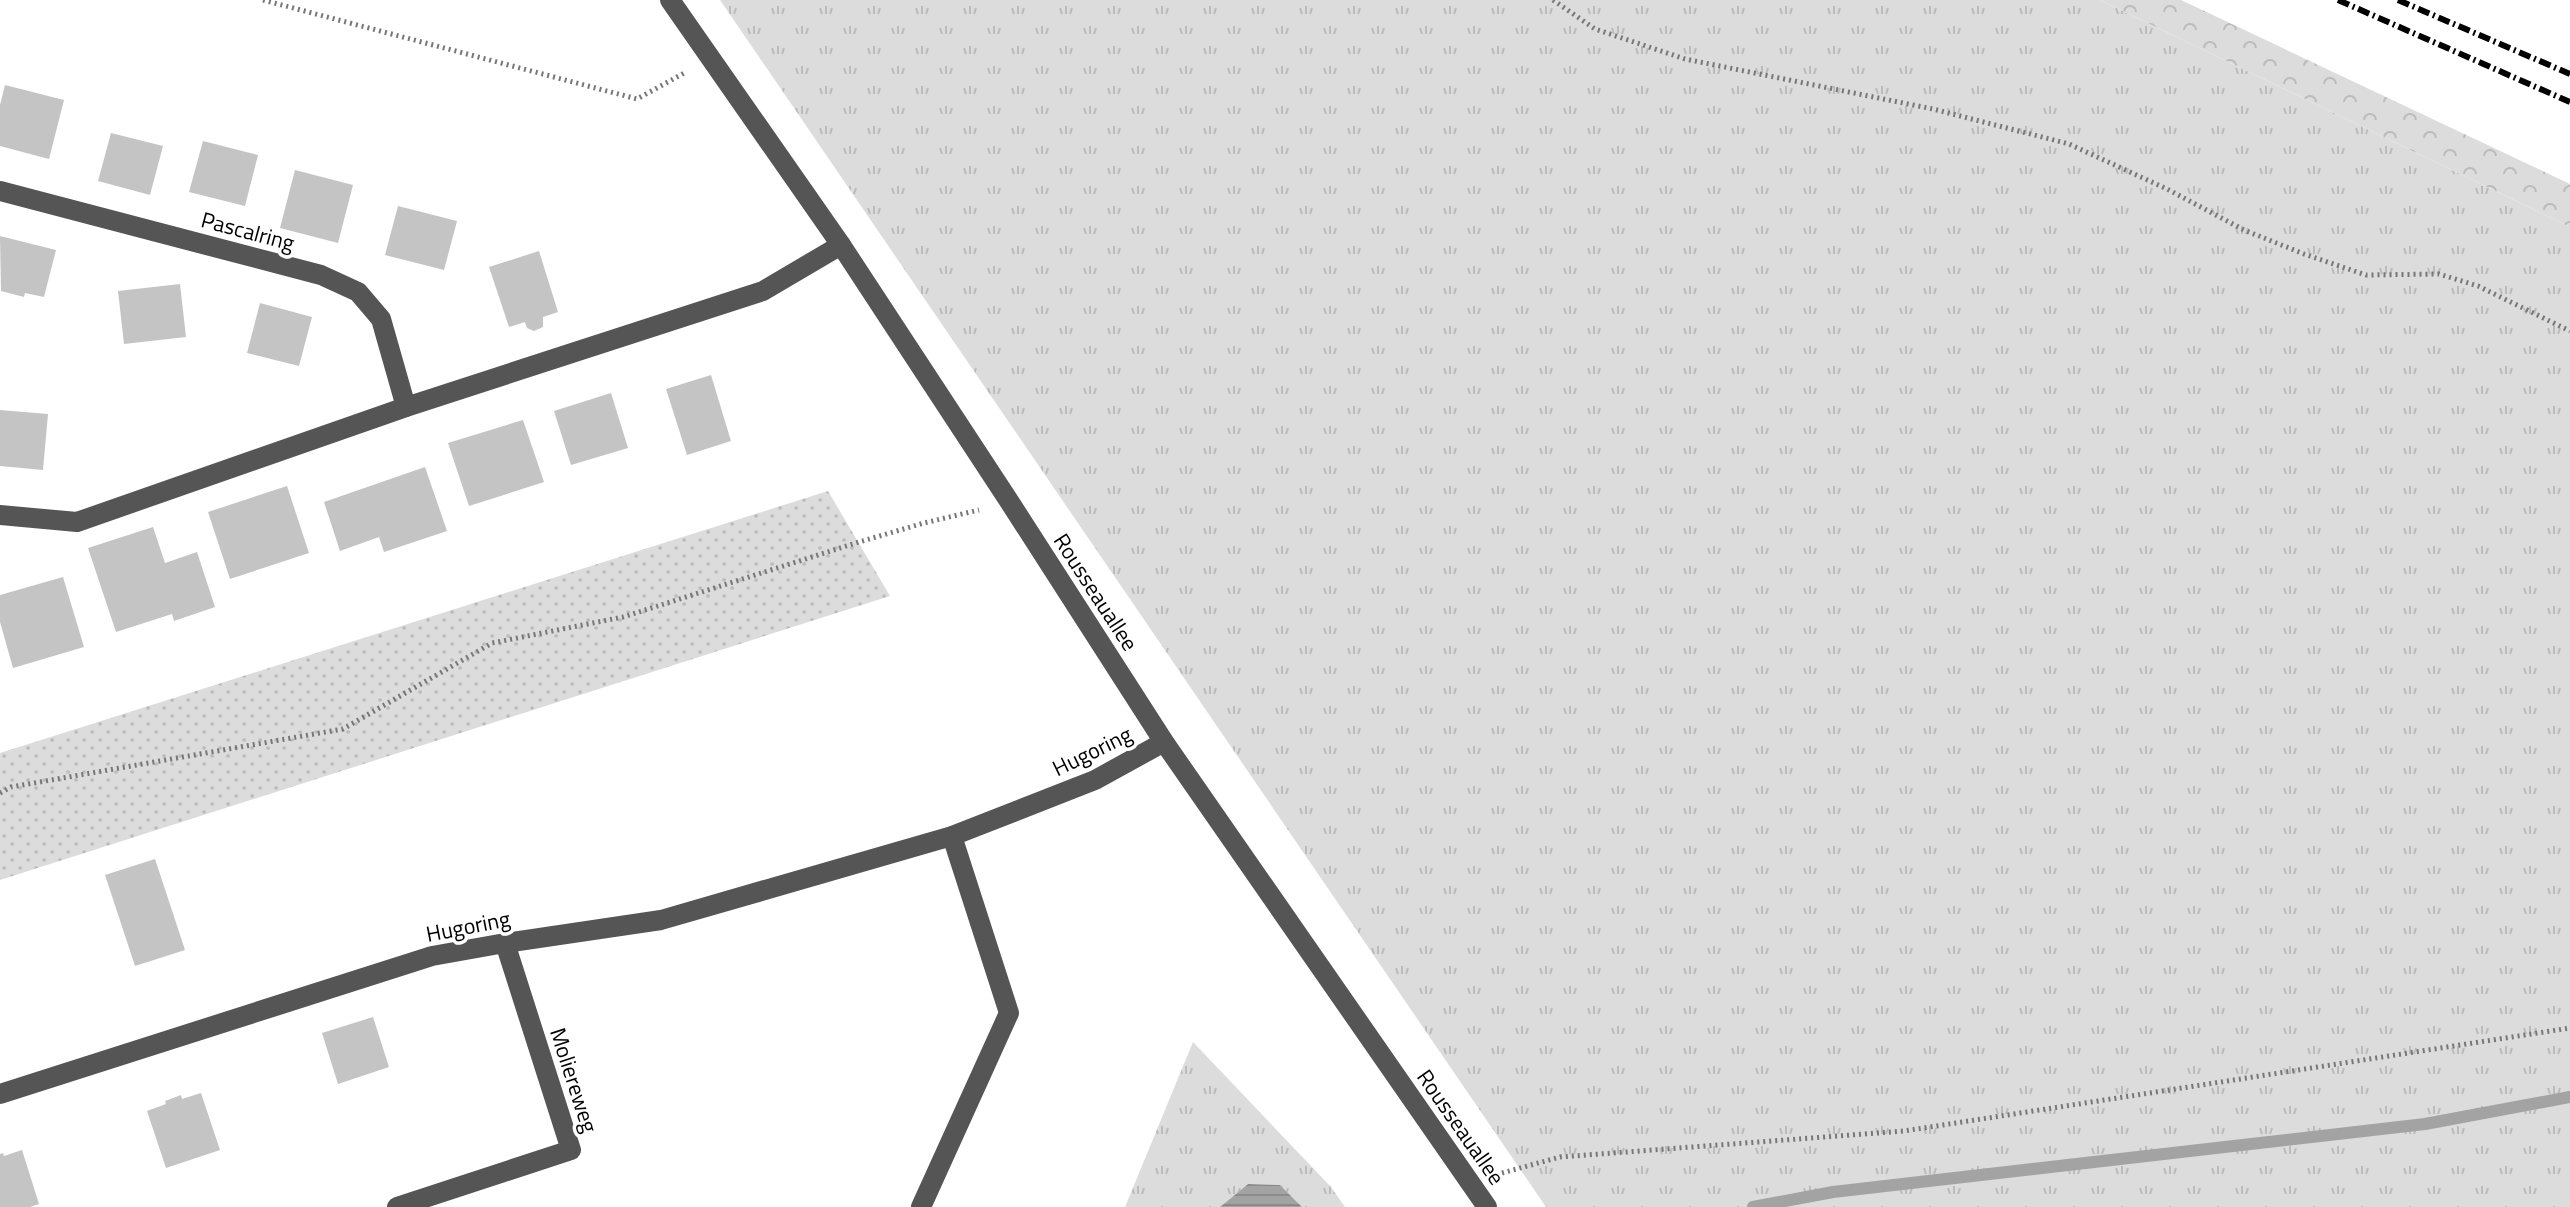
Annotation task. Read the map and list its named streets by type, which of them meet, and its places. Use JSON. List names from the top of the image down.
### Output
{
  "streets": {
    "street": [
      "Pascalring",
      "Rousseauallee",
      "Hugoring",
      "Moliereweg"
    ]
  },
  "crossings": [
    ["Rousseauallee", "Hugoring"],
    ["Hugoring", "Moliereweg"]
  ]
}
